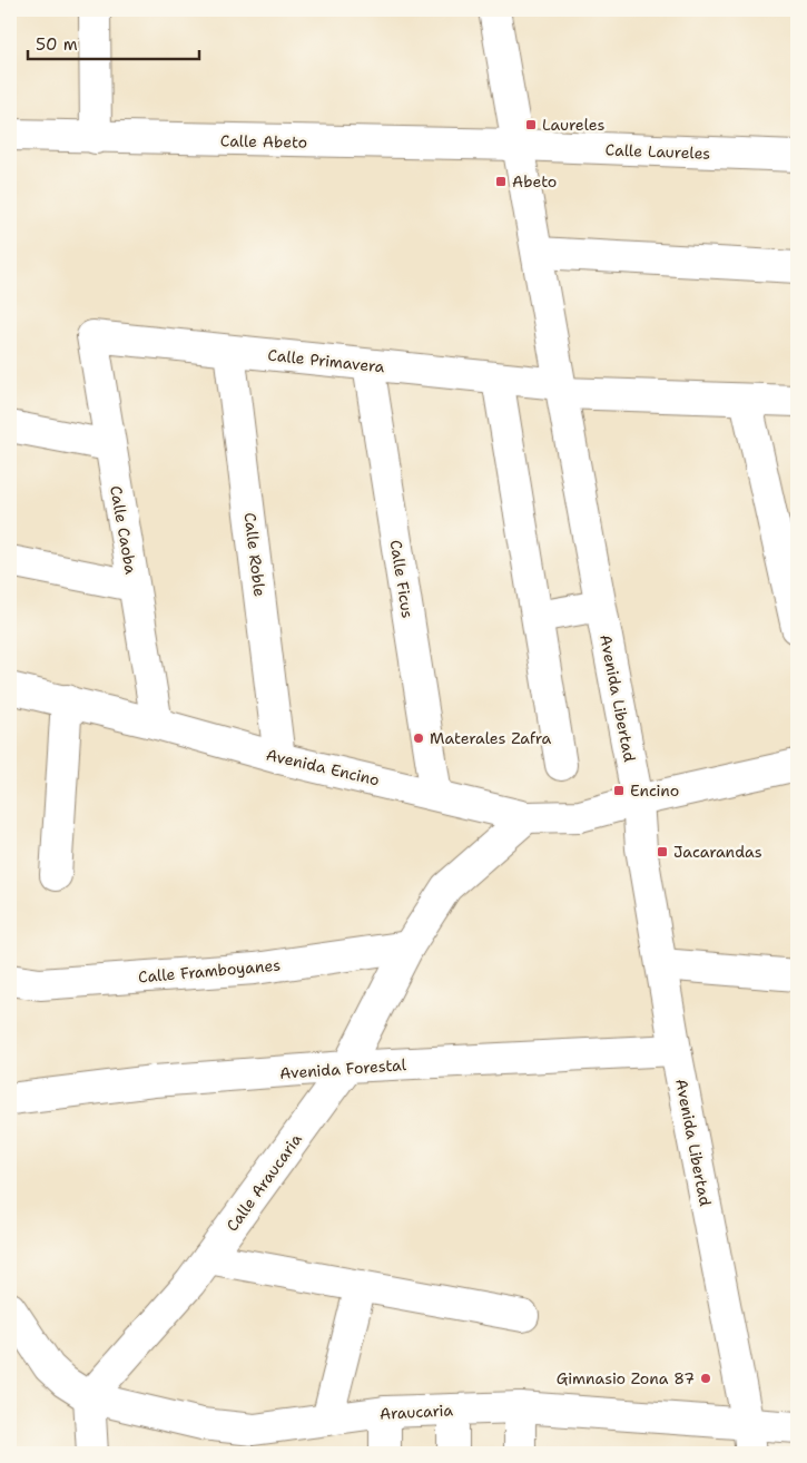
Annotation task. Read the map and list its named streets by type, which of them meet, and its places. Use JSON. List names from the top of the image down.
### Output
{
  "streets": {
    "street": [
      "Calle Abeto",
      "Calle Laureles",
      "Calle Primavera",
      "Calle Caoba",
      "Calle Roble",
      "Calle Ficus",
      "Avenida Libertad",
      "Avenida Encino",
      "Calle Framboyanes",
      "Avenida Forestal",
      "Calle Araucaria",
      "Araucaria"
    ]
  },
  "crossings": [
    ["Calle Abeto", "Calle Laureles"],
    ["Calle Abeto", "Avenida Libertad"],
    ["Calle Laureles", "Avenida Libertad"],
    ["Calle Primavera", "Calle Caoba"],
    ["Calle Primavera", "Calle Roble"],
    ["Calle Primavera", "Calle Ficus"],
    ["Calle Primavera", "Avenida Libertad"],
    ["Calle Caoba", "Avenida Encino"],
    ["Calle Roble", "Avenida Encino"],
    ["Calle Ficus", "Avenida Encino"],
    ["Avenida Libertad", "Avenida Encino"],
    ["Avenida Libertad", "Avenida Forestal"],
    ["Avenida Libertad", "Araucaria"],
    ["Avenida Encino", "Calle Araucaria"],
    ["Calle Framboyanes", "Calle Araucaria"],
    ["Avenida Forestal", "Calle Araucaria"],
    ["Calle Araucaria", "Araucaria"]
  ],
  "places": {
    "transit": [
      "Laureles",
      "Abeto",
      "Encino",
      "Jacarandas"
    ],
    "other": ["Materales Zafra", "Gimnasio Zona 87"]
  },
  "scale_bar": "50 m"
}
